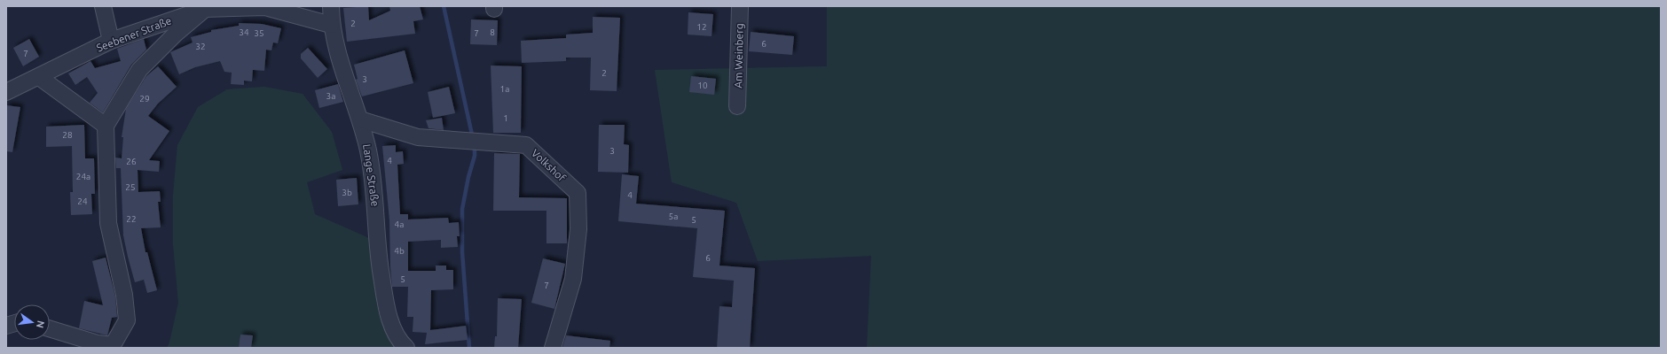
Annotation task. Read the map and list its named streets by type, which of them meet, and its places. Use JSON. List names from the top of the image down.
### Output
{
  "streets": {
    "street": [
      "Seebener Straße",
      "Am Weinberg",
      "Volkshof",
      "Lange Straße"
    ]
  },
  "crossings": [
    ["Seebener Straße", "Lange Straße"],
    ["Volkshof", "Lange Straße"]
  ],
  "house_numbers": [
    "2",
    "12",
    "34",
    "8",
    "35",
    "7",
    "6",
    "32",
    "7",
    "2",
    "3",
    "10",
    "1a",
    "3a",
    "29",
    "1",
    "28",
    "3",
    "4",
    "26",
    "24a",
    "25",
    "3b",
    "4",
    "24",
    "5a",
    "22",
    "5",
    "4a",
    "4b",
    "6",
    "5",
    "7"
  ],
  "north": "right"
}
